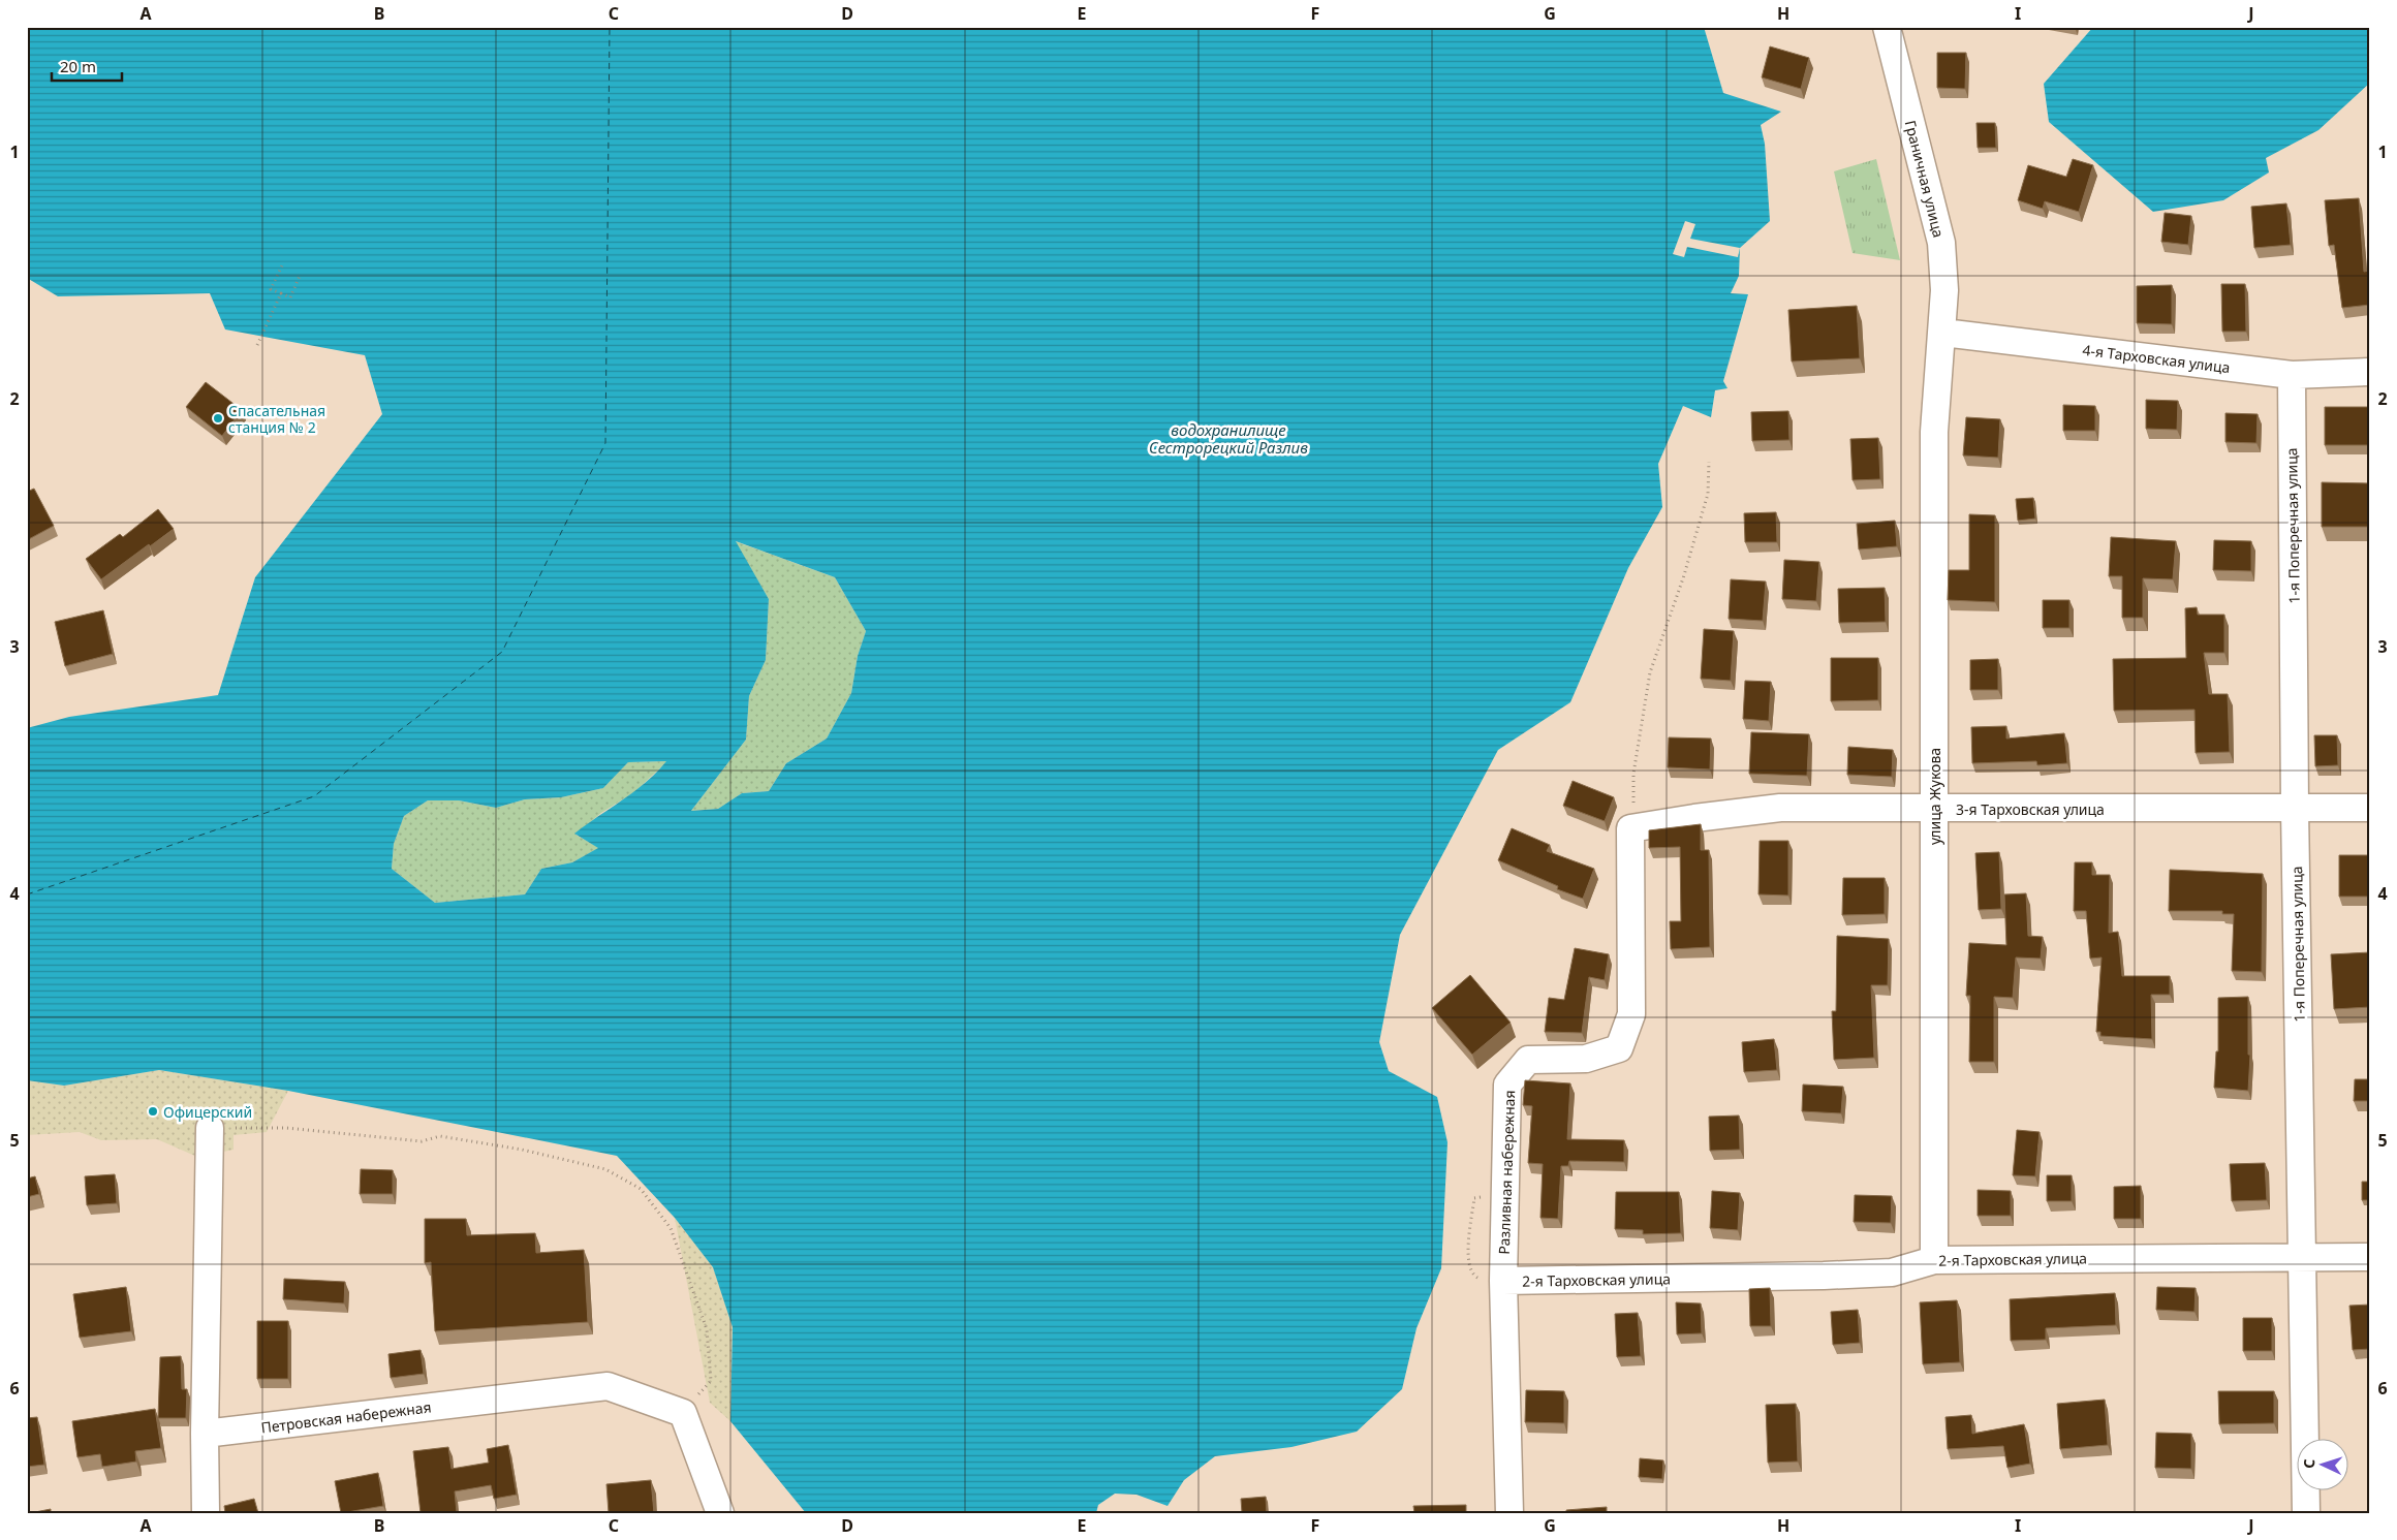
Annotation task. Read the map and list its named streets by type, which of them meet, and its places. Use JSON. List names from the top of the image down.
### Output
{
  "streets": {
    "street": [
      "Граничная улица",
      "4-я Тарховская улица",
      "1-я Поперечная улица",
      "улица Жукова",
      "3-я Тарховская улица",
      "Разливная набережная",
      "2-я Тарховская улица",
      "Петровская набережная"
    ]
  },
  "crossings": [
    ["Граничная улица", "4-я Тарховская улица"],
    ["Граничная улица", "улица Жукова"],
    ["4-я Тарховская улица", "1-я Поперечная улица"],
    ["4-я Тарховская улица", "улица Жукова"],
    ["1-я Поперечная улица", "3-я Тарховская улица"],
    ["1-я Поперечная улица", "2-я Тарховская улица"],
    ["улица Жукова", "3-я Тарховская улица"],
    ["улица Жукова", "2-я Тарховская улица"],
    ["3-я Тарховская улица", "Разливная набережная"],
    ["Разливная набережная", "2-я Тарховская улица"]
  ],
  "water": ["водохранилище Сестрорецкий Разлив"],
  "places": ["Спасательная станция № 2", "Офицерский"],
  "scale_bar": "20 m",
  "north": "left",
  "grid": {
    "columns": [
      "A",
      "B",
      "C",
      "D",
      "E",
      "F",
      "G",
      "H",
      "I",
      "J"
    ],
    "rows": [
      "1",
      "2",
      "3",
      "4",
      "5",
      "6"
    ]
  }
}
